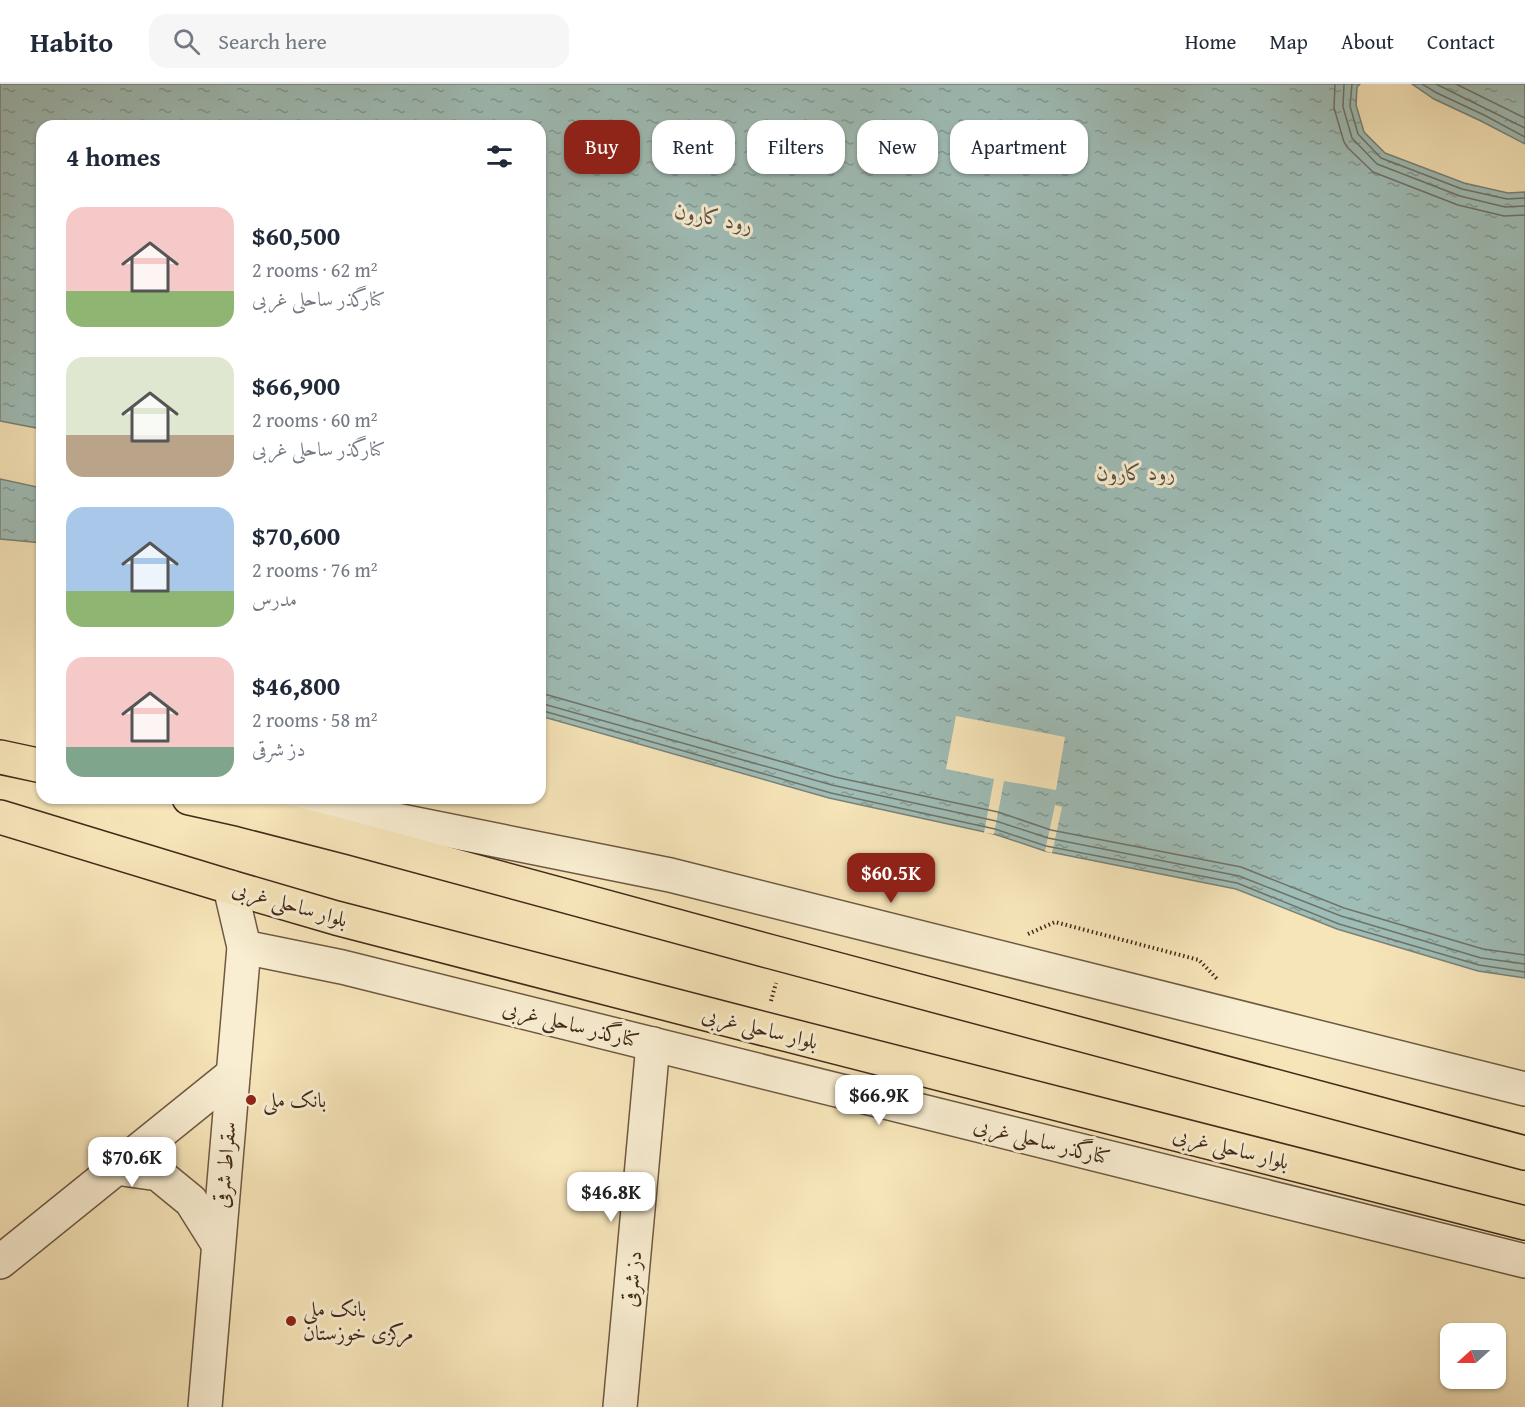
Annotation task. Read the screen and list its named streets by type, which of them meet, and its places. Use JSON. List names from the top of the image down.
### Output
{
  "streets": {
    "main road": ["بلوار ساحلی غربی"],
    "street": ["کنارگذر ساحلی غربی", "سقراط شرقی", "دز شرقی"]
  },
  "crossings": [
    ["بلوار ساحلی غربی", "سقراط شرقی"],
    ["کنارگذر ساحلی غربی", "سقراط شرقی"],
    ["کنارگذر ساحلی غربی", "دز شرقی"]
  ],
  "water": ["رود کارون"],
  "places": ["بانک ملی", "بانک ملی مرکزی خوزستان"],
  "north": "left",
  "page": {
    "header": "Habito",
    "search": "Search here",
    "nav": [
      "Home",
      "Map",
      "About",
      "Contact"
    ],
    "chip": [
      "Buy",
      "Rent",
      "Filters",
      "New",
      "Apartment"
    ],
    "heading": "4 homes",
    "list": [
      {
        "name": "$60,500",
        "note": "2 rooms · 62 m² · کنارگذر ساحلی غربی"
      },
      {
        "name": "$66,900",
        "note": "2 rooms · 60 m² · کنارگذر ساحلی غربی"
      },
      {
        "name": "$70,600",
        "note": "2 rooms · 76 m² · مدرس"
      },
      {
        "name": "$46,800",
        "note": "2 rooms · 58 m² · دز شرقی"
      }
    ],
    "price": [
      "$60.5K",
      "$66.9K",
      "$70.6K",
      "$46.8K"
    ]
  }
}
